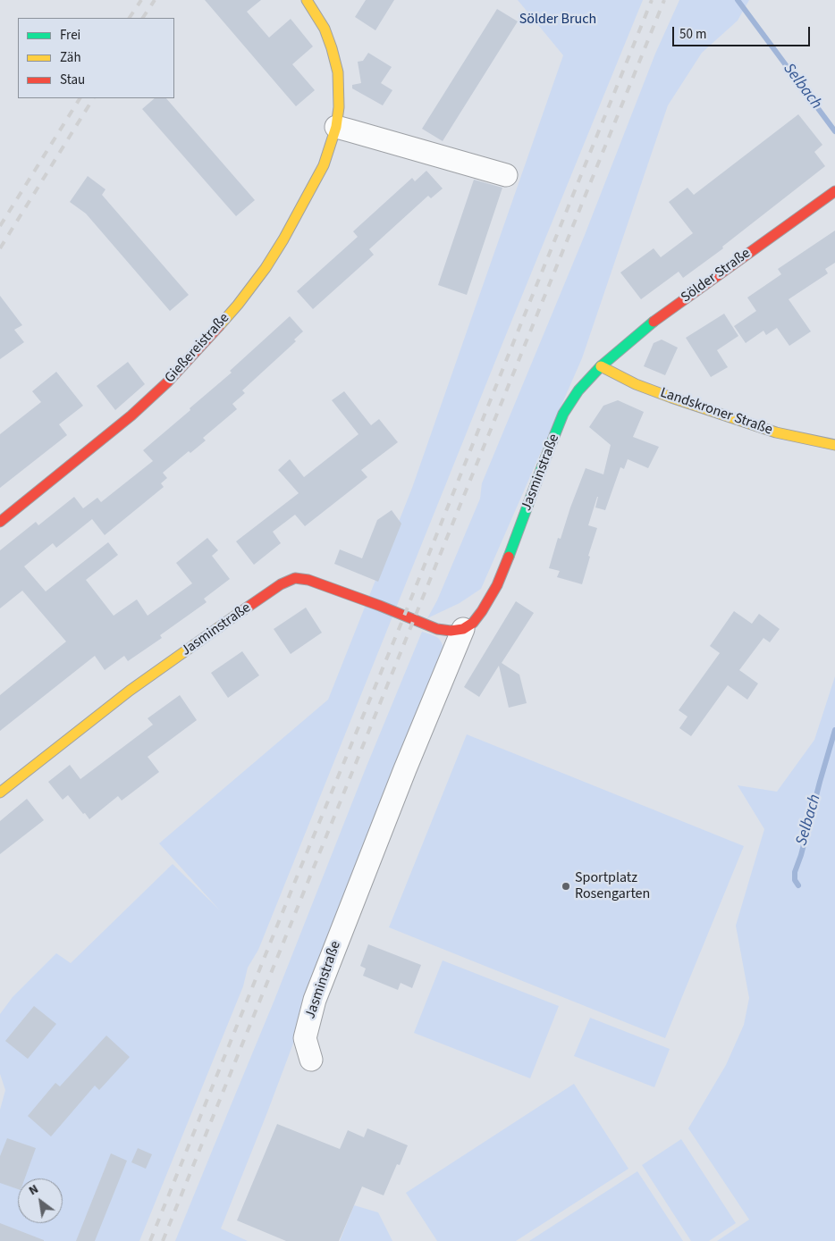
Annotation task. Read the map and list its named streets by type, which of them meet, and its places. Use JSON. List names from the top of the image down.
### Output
{
  "streets": {
    "street": [
      "Sölder Straße",
      "Gießereistraße",
      "Landskroner Straße",
      "Jasminstraße"
    ]
  },
  "crossings": [
    ["Sölder Straße", "Landskroner Straße"],
    ["Sölder Straße", "Jasminstraße"],
    ["Landskroner Straße", "Jasminstraße"]
  ],
  "water": ["Selbach"],
  "parks": ["Sölder Bruch"],
  "places": ["Sportplatz Rosengarten"],
  "legend": ["Frei", "Zäh", "Stau"],
  "scale_bar": "50 m",
  "north": "top left"
}
